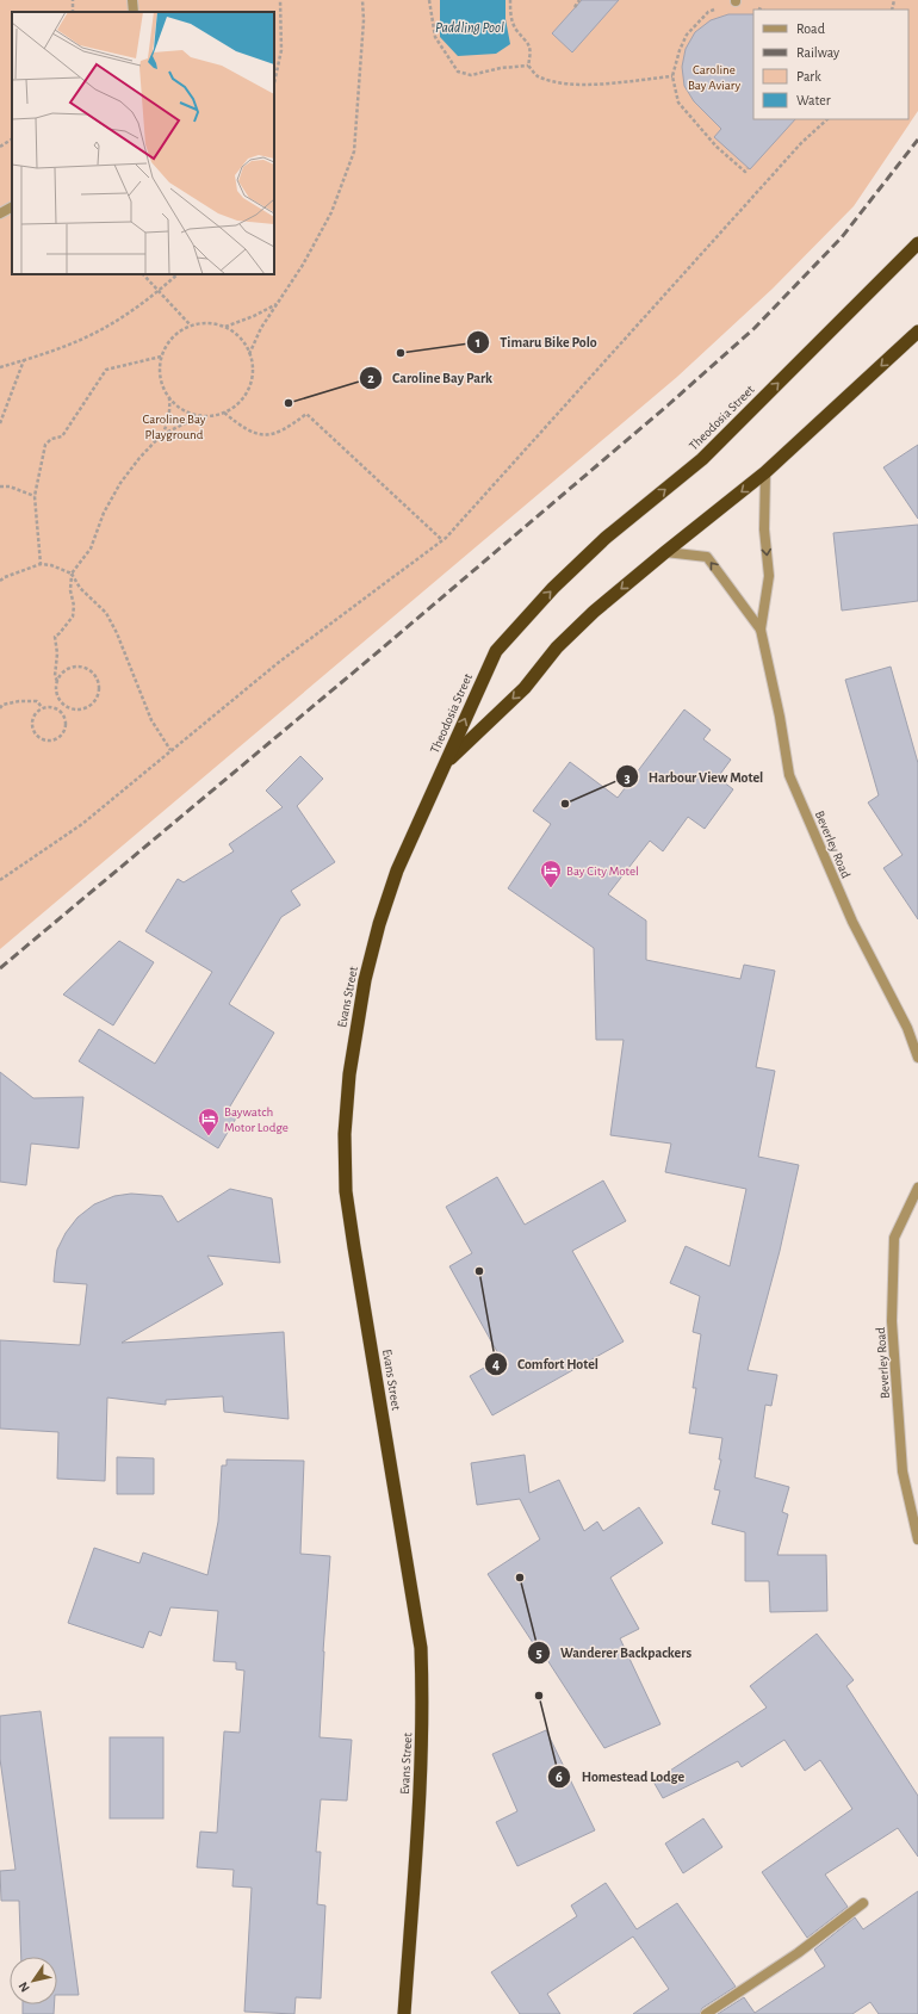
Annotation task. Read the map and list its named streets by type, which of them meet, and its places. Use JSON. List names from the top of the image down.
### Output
{
  "streets": {
    "highway": ["Theodosia Street", "Evans Street"],
    "street": ["Beverley Road"]
  },
  "crossings": [
    ["Theodosia Street", "Beverley Road"],
    ["Theodosia Street", "Evans Street"]
  ],
  "water": ["Paddling Pool"],
  "parks": ["Caroline Bay Aviary", "Caroline Bay Playground"],
  "places": {
    "other": [
      "Timaru Bike Polo",
      "Caroline Bay Park",
      "Harbour View Motel",
      "Comfort Hotel",
      "Wanderer Backpackers",
      "Homestead Lodge"
    ],
    "hotel": ["Bay City Motel", "Baywatch Motor Lodge"]
  },
  "legend": [
    "Road",
    "Railway",
    "Park",
    "Water"
  ],
  "north": "bottom left"
}
